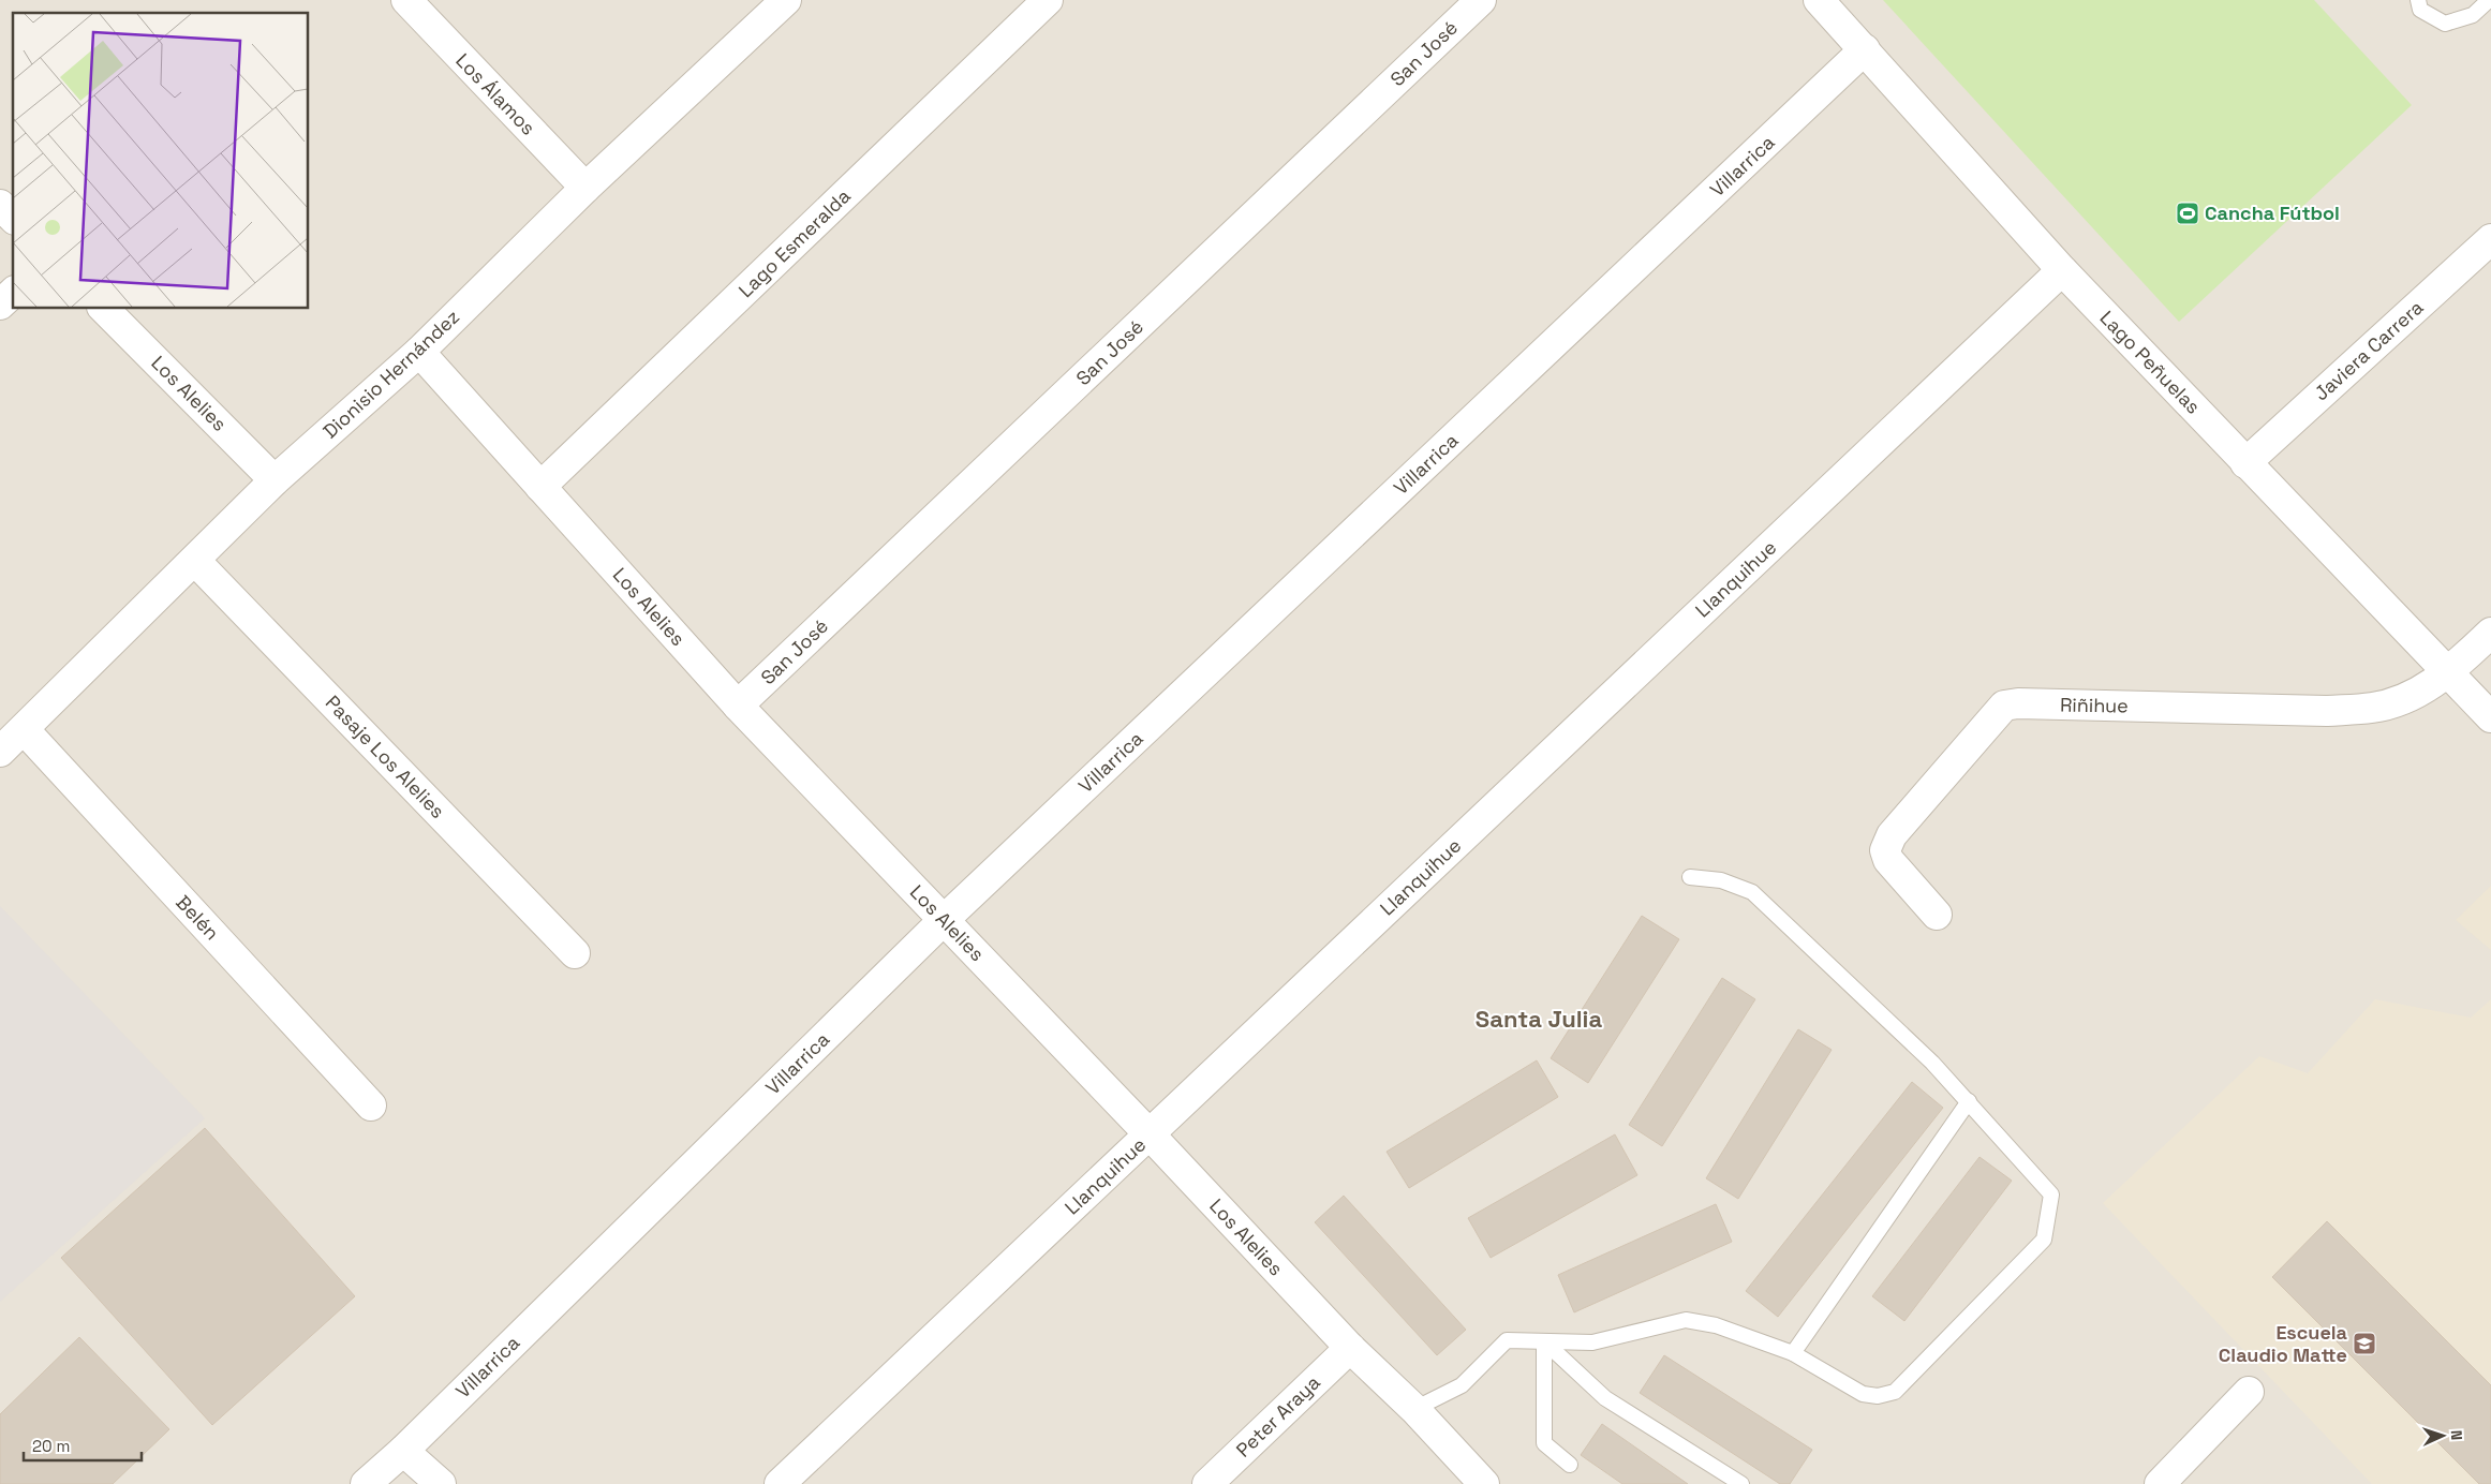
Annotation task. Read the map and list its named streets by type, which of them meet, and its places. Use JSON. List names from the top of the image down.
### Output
{
  "streets": {
    "street": [
      "San José",
      "Los Álamos",
      "Villarrica",
      "Lago Esmeralda",
      "Javiera Carrera",
      "Lago Peñuelas",
      "Dionisio Hernández",
      "Los Alelies",
      "Llanquihue",
      "Riñihue",
      "Pasaje Los Alelies",
      "Belén",
      "Peter Araya"
    ]
  },
  "crossings": [
    ["San José", "Los Alelies"],
    ["Los Álamos", "Dionisio Hernández"],
    ["Villarrica", "Lago Peñuelas"],
    ["Villarrica", "Los Alelies"],
    ["Lago Esmeralda", "Los Alelies"],
    ["Javiera Carrera", "Lago Peñuelas"],
    ["Lago Peñuelas", "Llanquihue"],
    ["Lago Peñuelas", "Riñihue"],
    ["Dionisio Hernández", "Los Alelies"],
    ["Dionisio Hernández", "Pasaje Los Alelies"],
    ["Dionisio Hernández", "Belén"],
    ["Los Alelies", "Llanquihue"],
    ["Los Alelies", "Peter Araya"]
  ],
  "districts": ["Santa Julia"],
  "places": {
    "sports": ["Cancha Fútbol"],
    "school or university": ["Escuela Claudio Matte"]
  },
  "scale_bar": "20 m",
  "north": "right"
}
